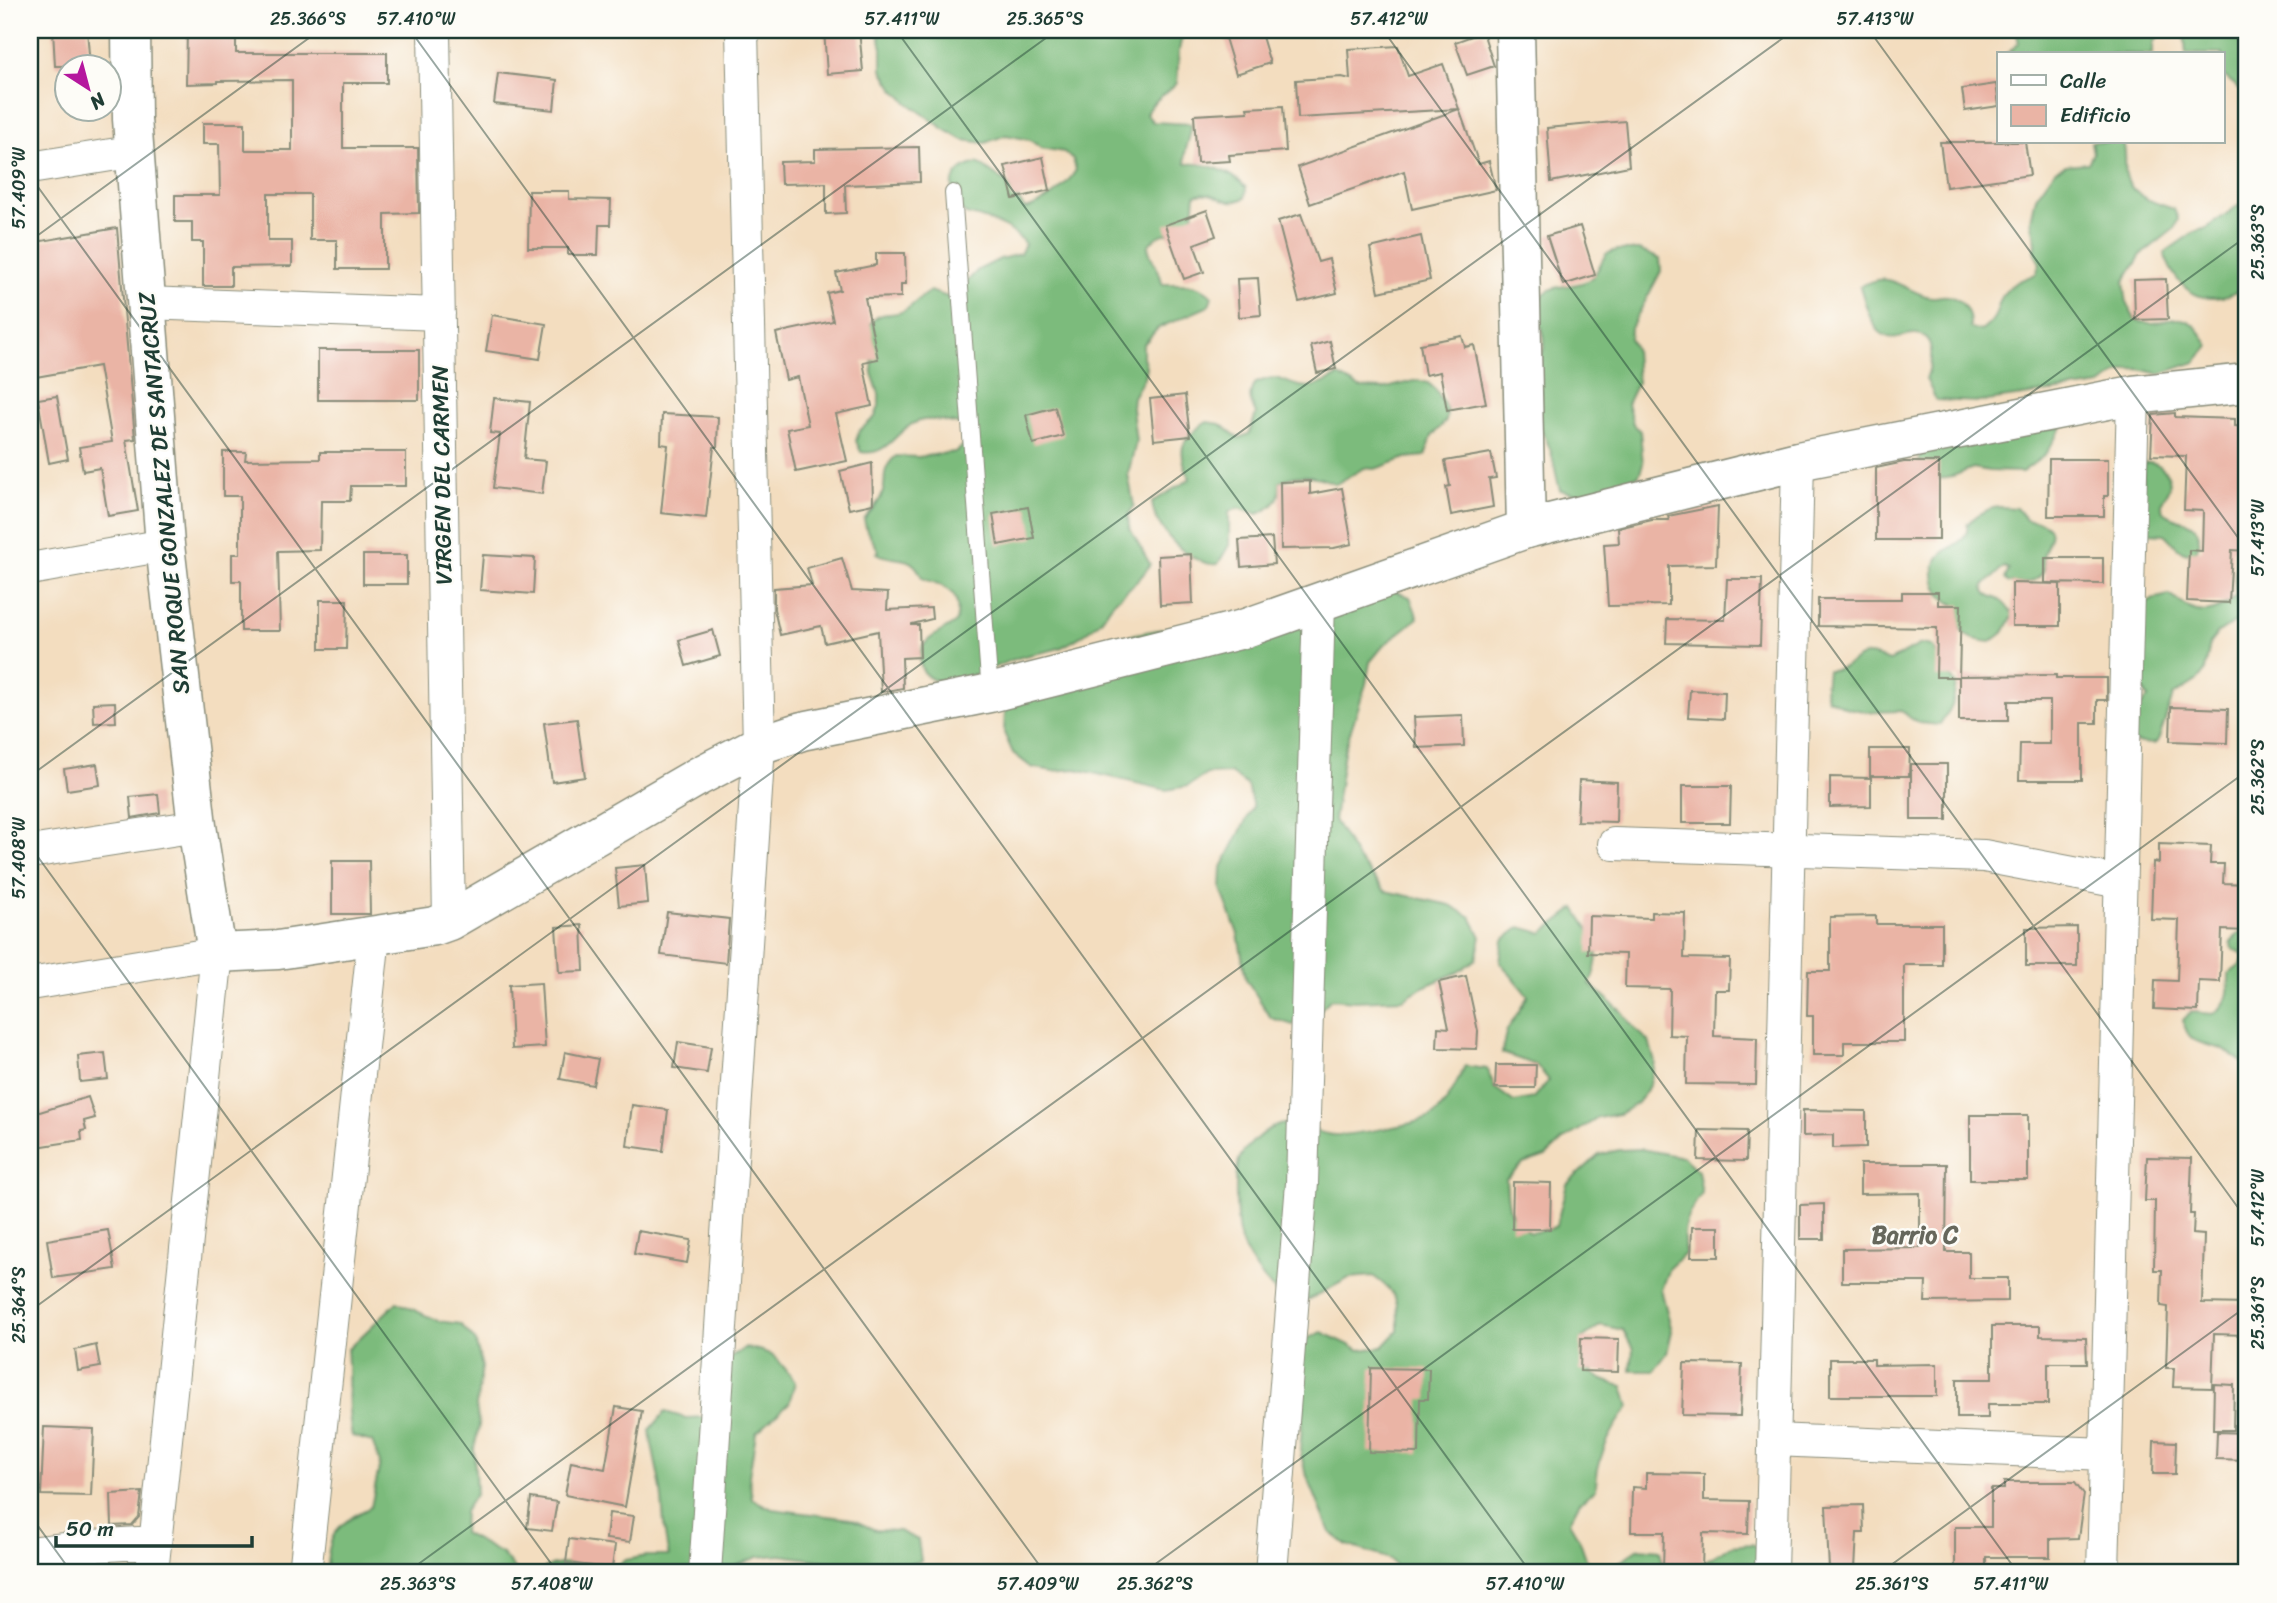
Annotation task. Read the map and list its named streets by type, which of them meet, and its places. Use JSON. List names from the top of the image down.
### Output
{
  "streets": {
    "street": ["VIRGEN DEL CARMEN", "SAN ROQUE GONZALEZ DE SANTACRUZ"]
  },
  "districts": ["Barrio C"],
  "legend": ["Calle", "Edificio"],
  "scale_bar": "50 m",
  "north": "bottom right",
  "coordinates": [
    "25.366°S",
    "57.410°W",
    "57.411°W",
    "25.365°S",
    "57.412°W",
    "57.413°W",
    "57.409°W",
    "25.363°S",
    "25.362°S",
    "57.408°W",
    "25.364°S",
    "25.361°S"
  ]
}
